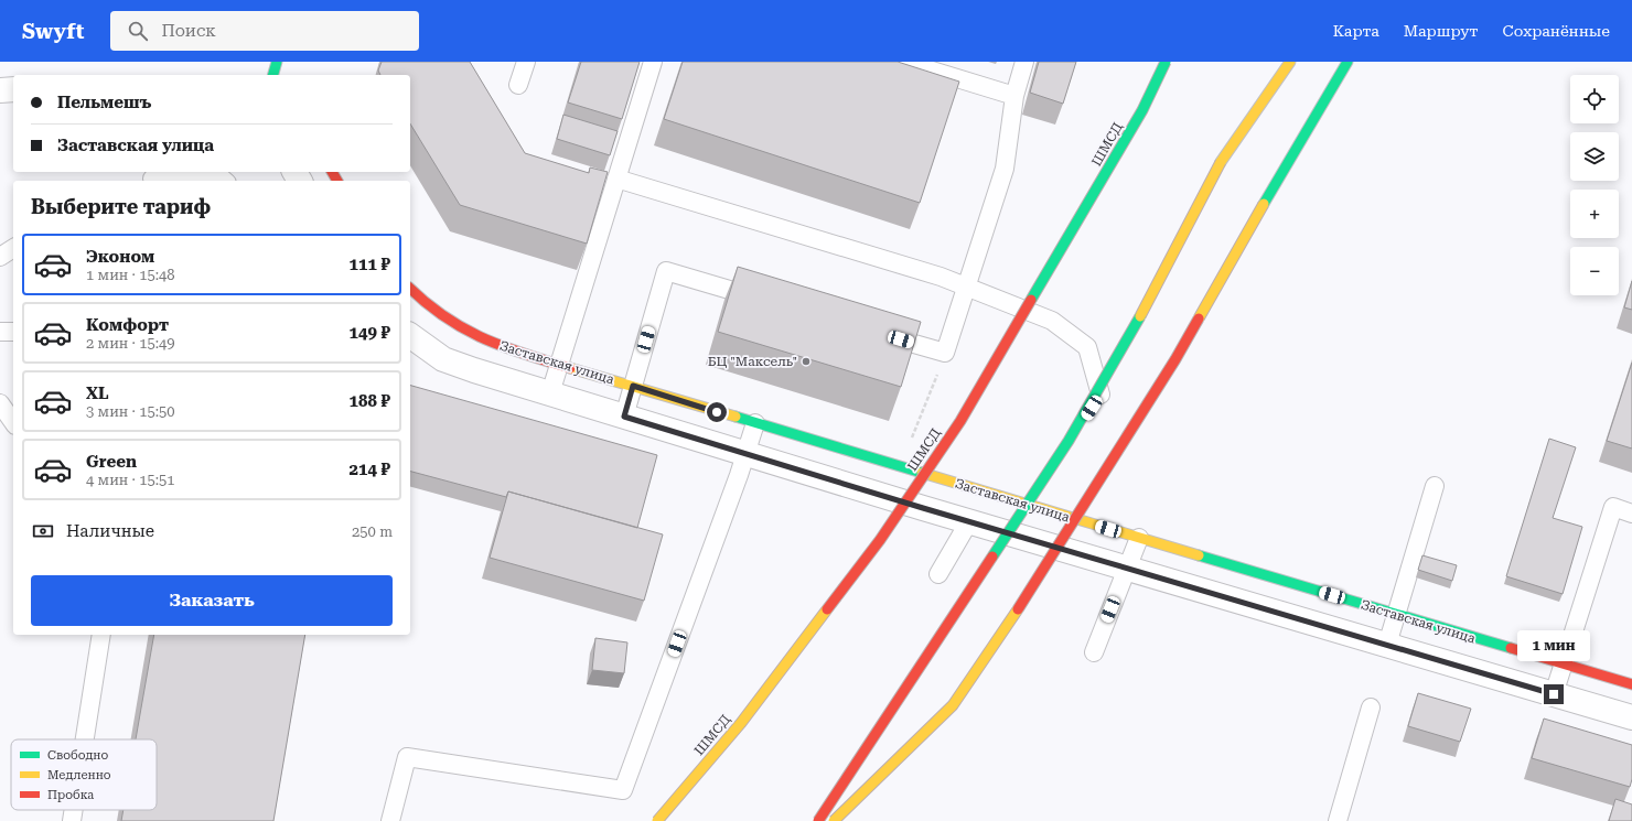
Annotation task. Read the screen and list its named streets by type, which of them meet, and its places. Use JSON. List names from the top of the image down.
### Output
{
  "streets": {
    "main road": ["ШМСД", "Заставская улица"]
  },
  "places": ["БЦ \"Максель\""],
  "legend": ["Свободно", "Медленно", "Пробка"],
  "page": {
    "header": "Swyft",
    "search": "Поиск",
    "nav": ["Карта", "Маршрут", "Сохранённые"],
    "map_buttons": ["+", "−"],
    "banner": ["Пельмешъ", "Заставская улица"],
    "heading": "Выберите тариф",
    "list": [
      {
        "name": "Эконом",
        "note": "1 мин · 15:48",
        "value": "111 ₽"
      },
      {
        "name": "Комфорт",
        "note": "2 мин · 15:49",
        "value": "149 ₽"
      },
      {
        "name": "XL",
        "note": "3 мин · 15:50",
        "value": "188 ₽"
      },
      {
        "name": "Green",
        "note": "4 мин · 15:51",
        "value": "214 ₽"
      }
    ],
    "pay": ["Наличные", "250 m"],
    "buttons": "Заказать",
    "bubble": "1 мин"
  }
}
